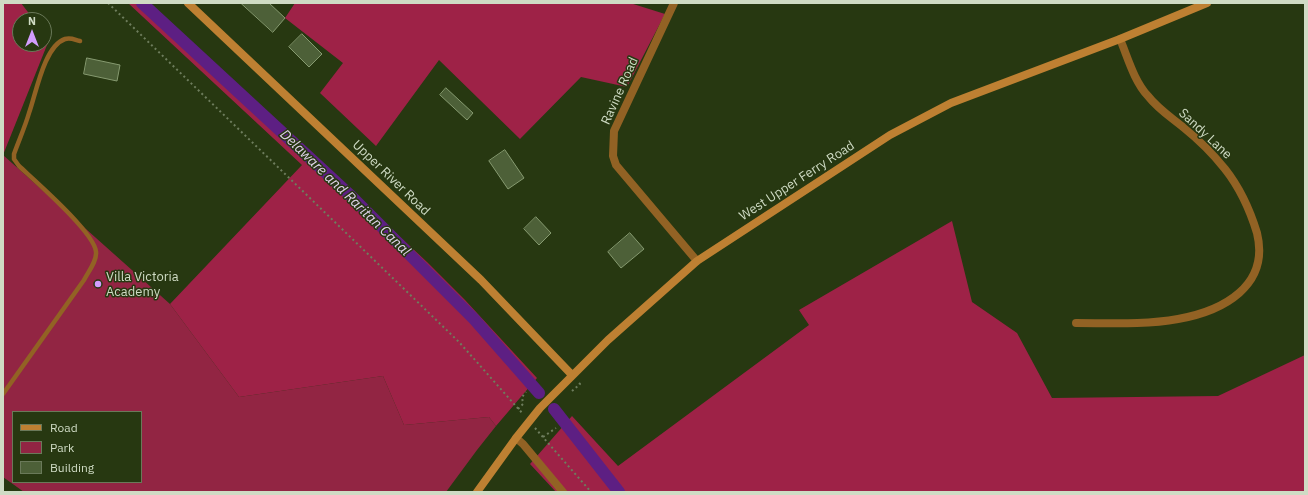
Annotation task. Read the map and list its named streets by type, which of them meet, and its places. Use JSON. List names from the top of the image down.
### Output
{
  "streets": {
    "main road": ["Upper River Road", "West Upper Ferry Road"],
    "street": ["Ravine Road", "Sandy Lane"]
  },
  "crossings": [
    ["Ravine Road", "West Upper Ferry Road"],
    ["Sandy Lane", "West Upper Ferry Road"],
    ["Upper River Road", "West Upper Ferry Road"]
  ],
  "water": ["Delaware and Raritan Canal"],
  "places": ["Villa Victoria Academy"],
  "legend": ["Road", "Park", "Building"],
  "north": "top"
}
